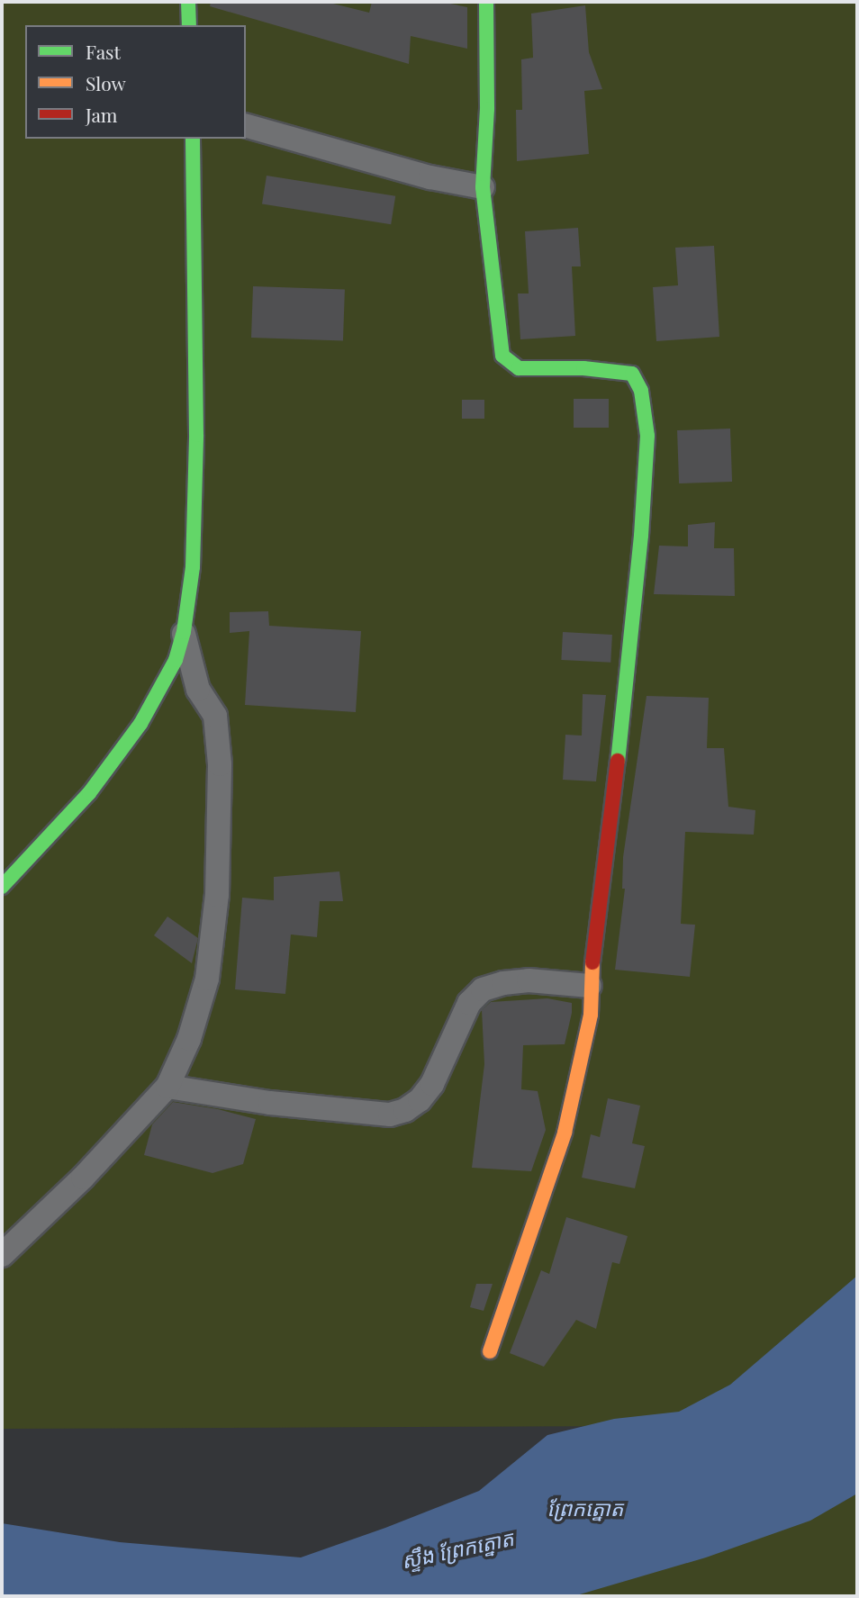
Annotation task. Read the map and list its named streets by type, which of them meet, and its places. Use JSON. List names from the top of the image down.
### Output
{
  "water": ["ព្រែកត្នោត", "ស្ទឹង ព្រែកត្នោត"],
  "legend": ["Fast", "Slow", "Jam"]
}
